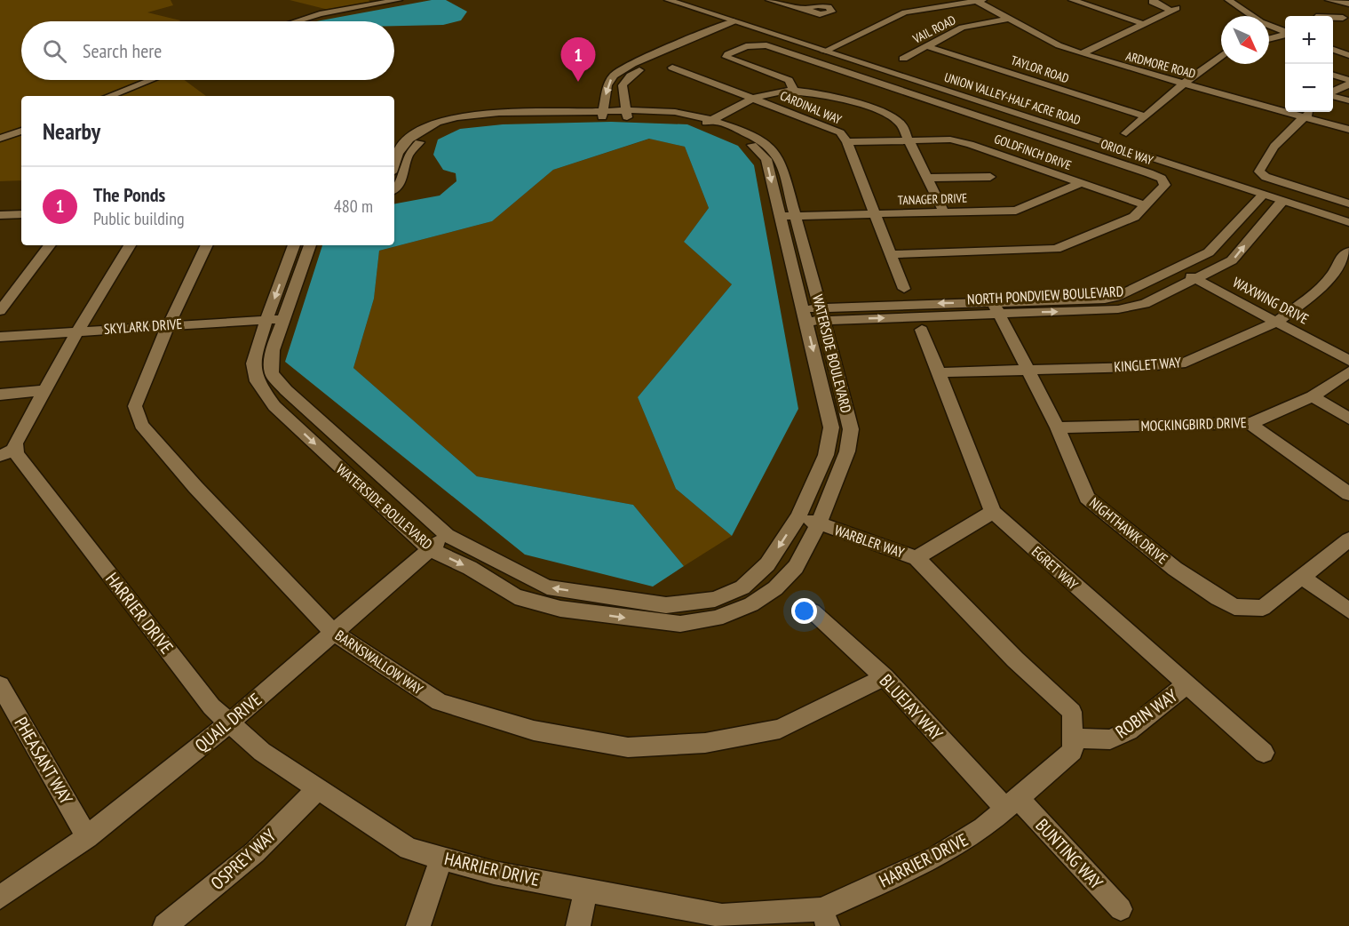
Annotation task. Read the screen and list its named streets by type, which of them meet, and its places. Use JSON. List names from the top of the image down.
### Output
{
  "streets": {
    "street": [
      "VAIL ROAD",
      "ARDMORE ROAD",
      "TAYLOR ROAD",
      "UNION VALLEY-HALF ACRE ROAD",
      "CARDINAL WAY",
      "GOLDFINCH DRIVE",
      "ORIOLE WAY",
      "TANAGER DRIVE",
      "NORTH PONDVIEW BOULEVARD",
      "WAXWING DRIVE",
      "SKYLARK DRIVE",
      "WATERSIDE BOULEVARD",
      "KINGLET WAY",
      "MOCKINGBIRD DRIVE",
      "NIGHTHAWK DRIVE",
      "WARBLER WAY",
      "EGRET WAY",
      "HARRIER DRIVE",
      "BARNSWALLOW WAY",
      "BLUEJAY WAY",
      "ROBIN WAY",
      "QUAIL DRIVE",
      "PHEASANT WAY",
      "BUNTING WAY",
      "OSPREY WAY"
    ]
  },
  "crossings": [
    ["VAIL ROAD", "ARDMORE ROAD"],
    ["VAIL ROAD", "TAYLOR ROAD"],
    ["UNION VALLEY-HALF ACRE ROAD", "NORTH PONDVIEW BOULEVARD"],
    ["CARDINAL WAY", "GOLDFINCH DRIVE"],
    ["CARDINAL WAY", "ORIOLE WAY"],
    ["CARDINAL WAY", "TANAGER DRIVE"],
    ["GOLDFINCH DRIVE", "ORIOLE WAY"],
    ["GOLDFINCH DRIVE", "TANAGER DRIVE"],
    ["TANAGER DRIVE", "WATERSIDE BOULEVARD"],
    ["NORTH PONDVIEW BOULEVARD", "WAXWING DRIVE"],
    ["NORTH PONDVIEW BOULEVARD", "WATERSIDE BOULEVARD"],
    ["NORTH PONDVIEW BOULEVARD", "NIGHTHAWK DRIVE"],
    ["WAXWING DRIVE", "KINGLET WAY"],
    ["SKYLARK DRIVE", "WATERSIDE BOULEVARD"],
    ["SKYLARK DRIVE", "HARRIER DRIVE"],
    ["SKYLARK DRIVE", "BARNSWALLOW WAY"],
    ["WATERSIDE BOULEVARD", "WARBLER WAY"],
    ["WATERSIDE BOULEVARD", "QUAIL DRIVE"],
    ["KINGLET WAY", "NIGHTHAWK DRIVE"],
    ["KINGLET WAY", "EGRET WAY"],
    ["MOCKINGBIRD DRIVE", "NIGHTHAWK DRIVE"],
    ["WARBLER WAY", "EGRET WAY"],
    ["WARBLER WAY", "HARRIER DRIVE"],
    ["EGRET WAY", "ROBIN WAY"],
    ["HARRIER DRIVE", "BLUEJAY WAY"],
    ["HARRIER DRIVE", "ROBIN WAY"],
    ["HARRIER DRIVE", "QUAIL DRIVE"],
    ["HARRIER DRIVE", "BUNTING WAY"],
    ["HARRIER DRIVE", "OSPREY WAY"],
    ["BARNSWALLOW WAY", "BLUEJAY WAY"],
    ["BARNSWALLOW WAY", "QUAIL DRIVE"],
    ["BLUEJAY WAY", "BUNTING WAY"],
    ["QUAIL DRIVE", "PHEASANT WAY"]
  ],
  "north": "bottom right",
  "page": {
    "map_buttons": ["+", "−"],
    "search": "Search here",
    "pins": "1",
    "heading": "Nearby",
    "list": [
      {
        "mark": "1",
        "name": "The Ponds",
        "note": "Public building",
        "value": "480 m"
      }
    ]
  }
}
